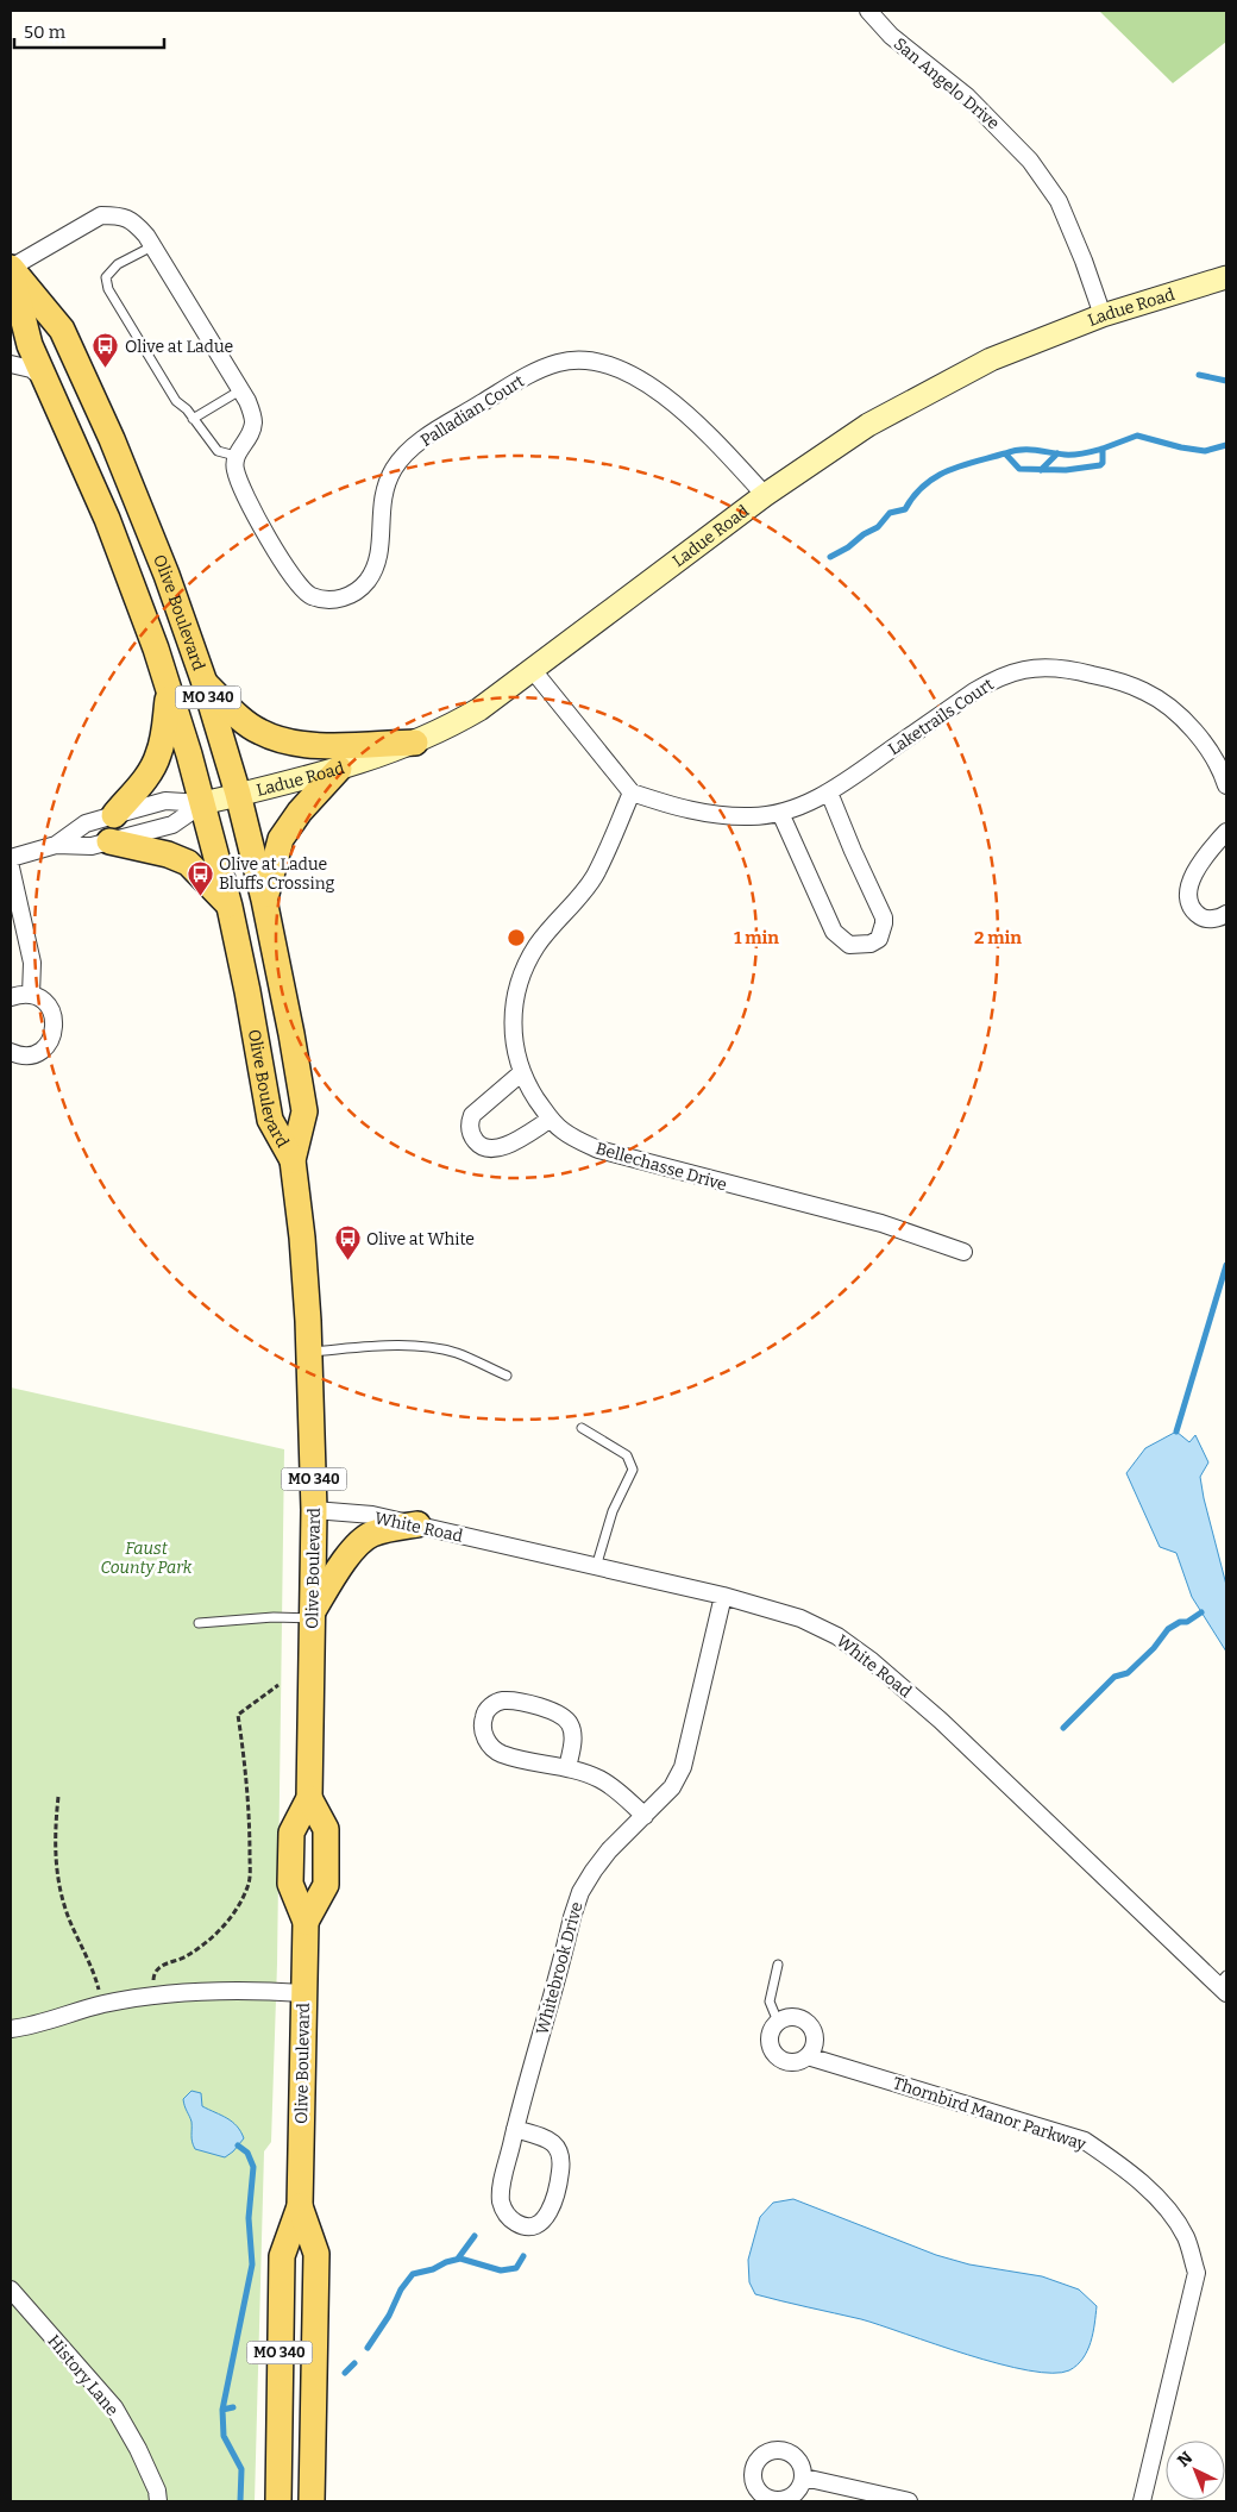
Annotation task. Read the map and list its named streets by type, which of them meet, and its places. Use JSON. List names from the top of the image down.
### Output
{
  "streets": {
    "main road": ["Ladue Road", "Olive Boulevard", "MO 340"],
    "street": [
      "San Angelo Drive",
      "Palladian Court",
      "Laketrails Court",
      "Bellechasse Drive",
      "White Road",
      "Whitebrook Drive",
      "Thornbird Manor Parkway",
      "History Lane"
    ]
  },
  "crossings": [
    ["San Angelo Drive", "Ladue Road"],
    ["Ladue Road", "Palladian Court"],
    ["Ladue Road", "Olive Boulevard"],
    ["Olive Boulevard", "White Road"],
    ["Laketrails Court", "Bellechasse Drive"],
    ["White Road", "Whitebrook Drive"]
  ],
  "parks": ["Faust County Park"],
  "places": {
    "bus stop": ["Olive at Ladue", "Olive at Ladue Bluffs Crossing", "Olive at White"]
  },
  "scale_bar": "50 m",
  "north": "top left",
  "rings": ["1 min", "2 min"]
}
